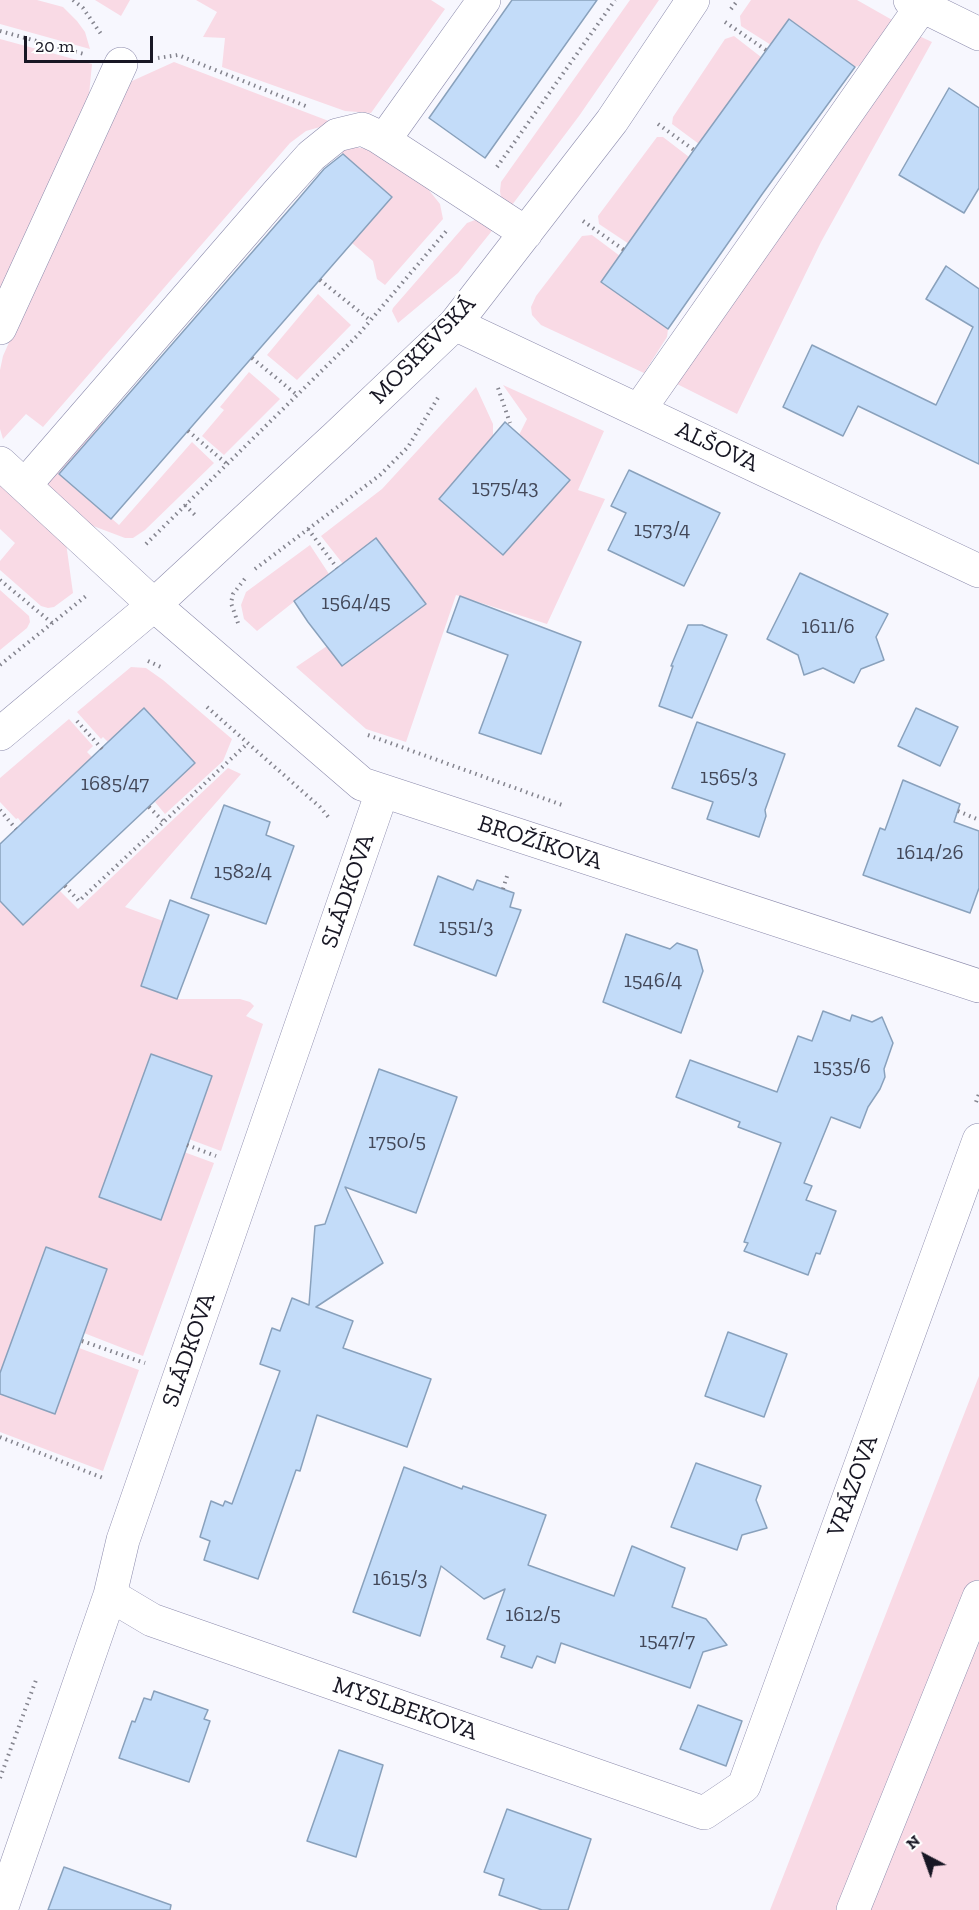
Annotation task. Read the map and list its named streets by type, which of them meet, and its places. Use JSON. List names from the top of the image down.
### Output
{
  "streets": {
    "street": [
      "MOSKEVSKÁ",
      "ALŠOVA",
      "BROŽÍKOVA",
      "SLÁDKOVA",
      "VRÁZOVA",
      "MYSLBEKOVA"
    ]
  },
  "crossings": [
    ["MOSKEVSKÁ", "ALŠOVA"],
    ["MOSKEVSKÁ", "BROŽÍKOVA"],
    ["BROŽÍKOVA", "SLÁDKOVA"],
    ["SLÁDKOVA", "MYSLBEKOVA"],
    ["VRÁZOVA", "MYSLBEKOVA"]
  ],
  "house_numbers": [
    "1575/43",
    "1573/4",
    "1564/45",
    "1611/6",
    "1565/3",
    "1685/47",
    "1614/26",
    "1582/4",
    "1551/3",
    "1546/4",
    "1535/6",
    "1750/5",
    "1615/3",
    "1612/5",
    "1547/7"
  ],
  "scale_bar": "20 m",
  "north": "top left"
}
